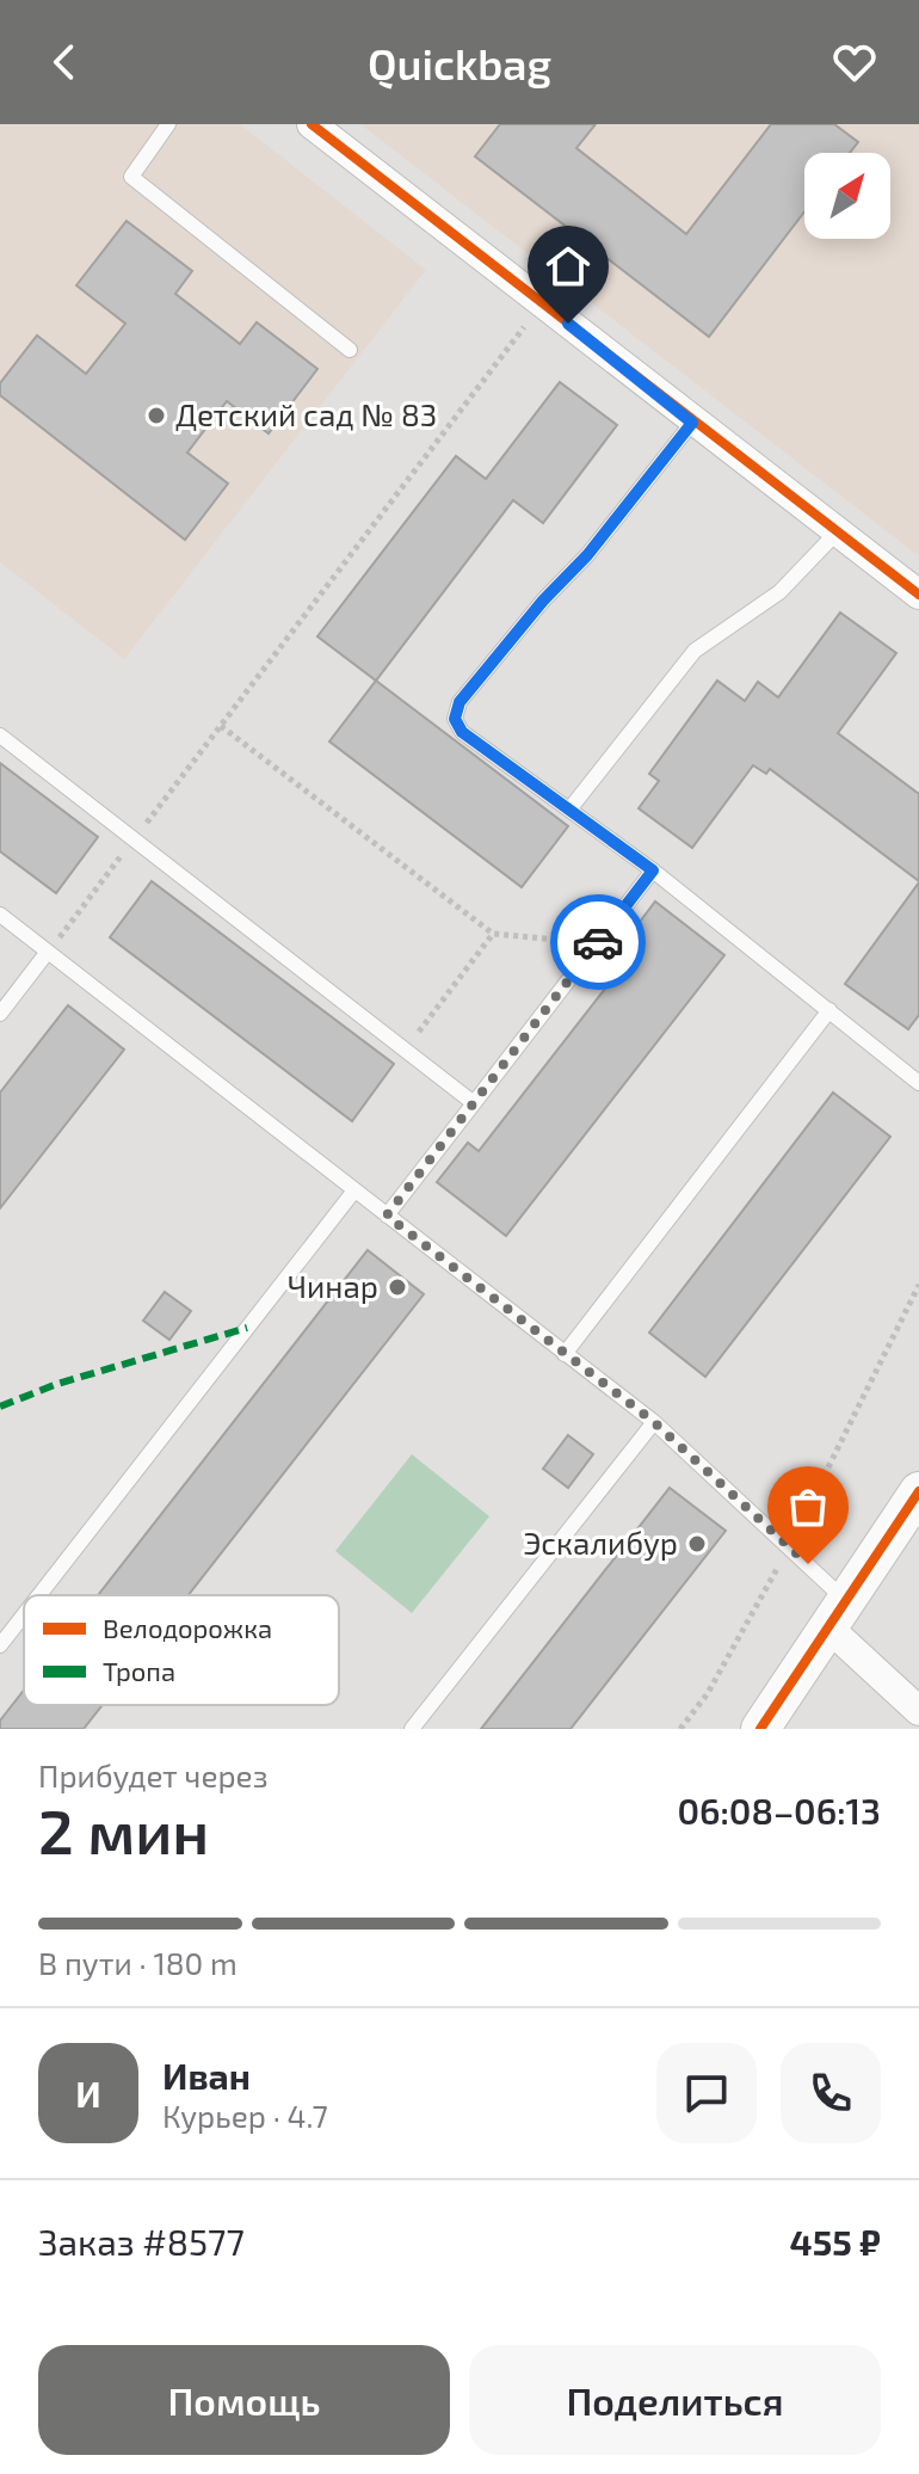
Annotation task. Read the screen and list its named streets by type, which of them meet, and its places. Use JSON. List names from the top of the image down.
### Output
{
  "places": ["Детский сад № 83", "Чинар", "Эскалибур"],
  "legend": ["Велодорожка", "Тропа"],
  "north": "top right",
  "page": {
    "header": "Quickbag",
    "heading": ["2 мин", "Прибудет через", "06:08–06:13"],
    "panel": [
      "Иван",
      "Курьер · 4.7",
      "Заказ #8577",
      "455 ₽"
    ],
    "bar": "В пути · 180 m",
    "round": "И",
    "buttons": ["Помощь", "Поделиться"]
  }
}
